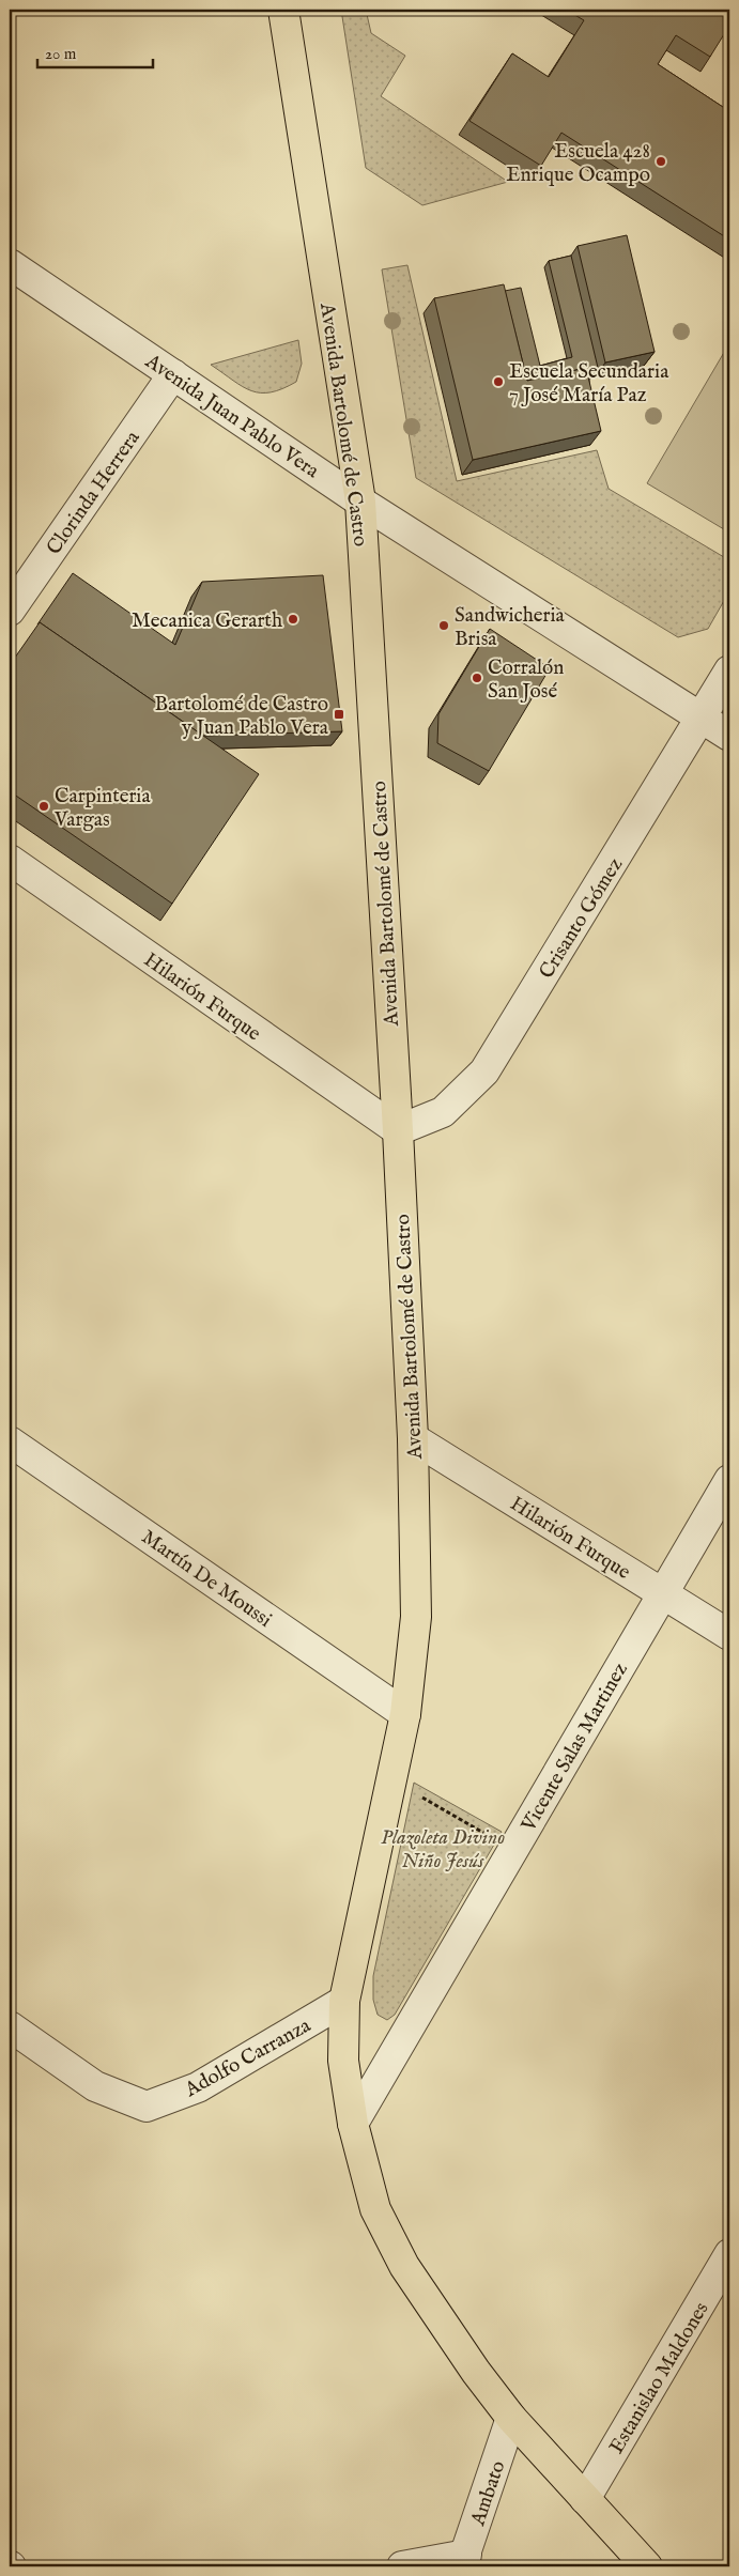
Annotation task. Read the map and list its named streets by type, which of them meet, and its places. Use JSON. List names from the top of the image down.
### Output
{
  "streets": {
    "main road": ["Avenida Bartolomé de Castro"],
    "street": [
      "Avenida Juan Pablo Vera",
      "Clorinda Herrera",
      "Crisanto Gómez",
      "Hilarión Furque",
      "Martín De Moussi",
      "Vicente Salas Martinez",
      "Adolfo Carranza",
      "Estanislao Maldones",
      "Ambato"
    ]
  },
  "crossings": [
    ["Avenida Juan Pablo Vera", "Avenida Bartolomé de Castro"],
    ["Avenida Juan Pablo Vera", "Clorinda Herrera"],
    ["Avenida Juan Pablo Vera", "Crisanto Gómez"],
    ["Avenida Bartolomé de Castro", "Crisanto Gómez"],
    ["Avenida Bartolomé de Castro", "Hilarión Furque"],
    ["Avenida Bartolomé de Castro", "Martín De Moussi"],
    ["Avenida Bartolomé de Castro", "Vicente Salas Martinez"],
    ["Avenida Bartolomé de Castro", "Adolfo Carranza"],
    ["Avenida Bartolomé de Castro", "Estanislao Maldones"],
    ["Avenida Bartolomé de Castro", "Ambato"],
    ["Crisanto Gómez", "Hilarión Furque"],
    ["Hilarión Furque", "Vicente Salas Martinez"]
  ],
  "parks": ["Plazoleta Divino Niño Jesús"],
  "places": {
    "other": [
      "Escuela 428 Enrique Ocampo",
      "Escuela Secundaria 7 José María Paz",
      "Mecanica Gerarth",
      "Sandwicheria Brisa",
      "Corralón San José",
      "Carpinteria Vargas"
    ],
    "transit": ["Bartolomé de Castro y Juan Pablo Vera"]
  },
  "scale_bar": "20 m"
}
